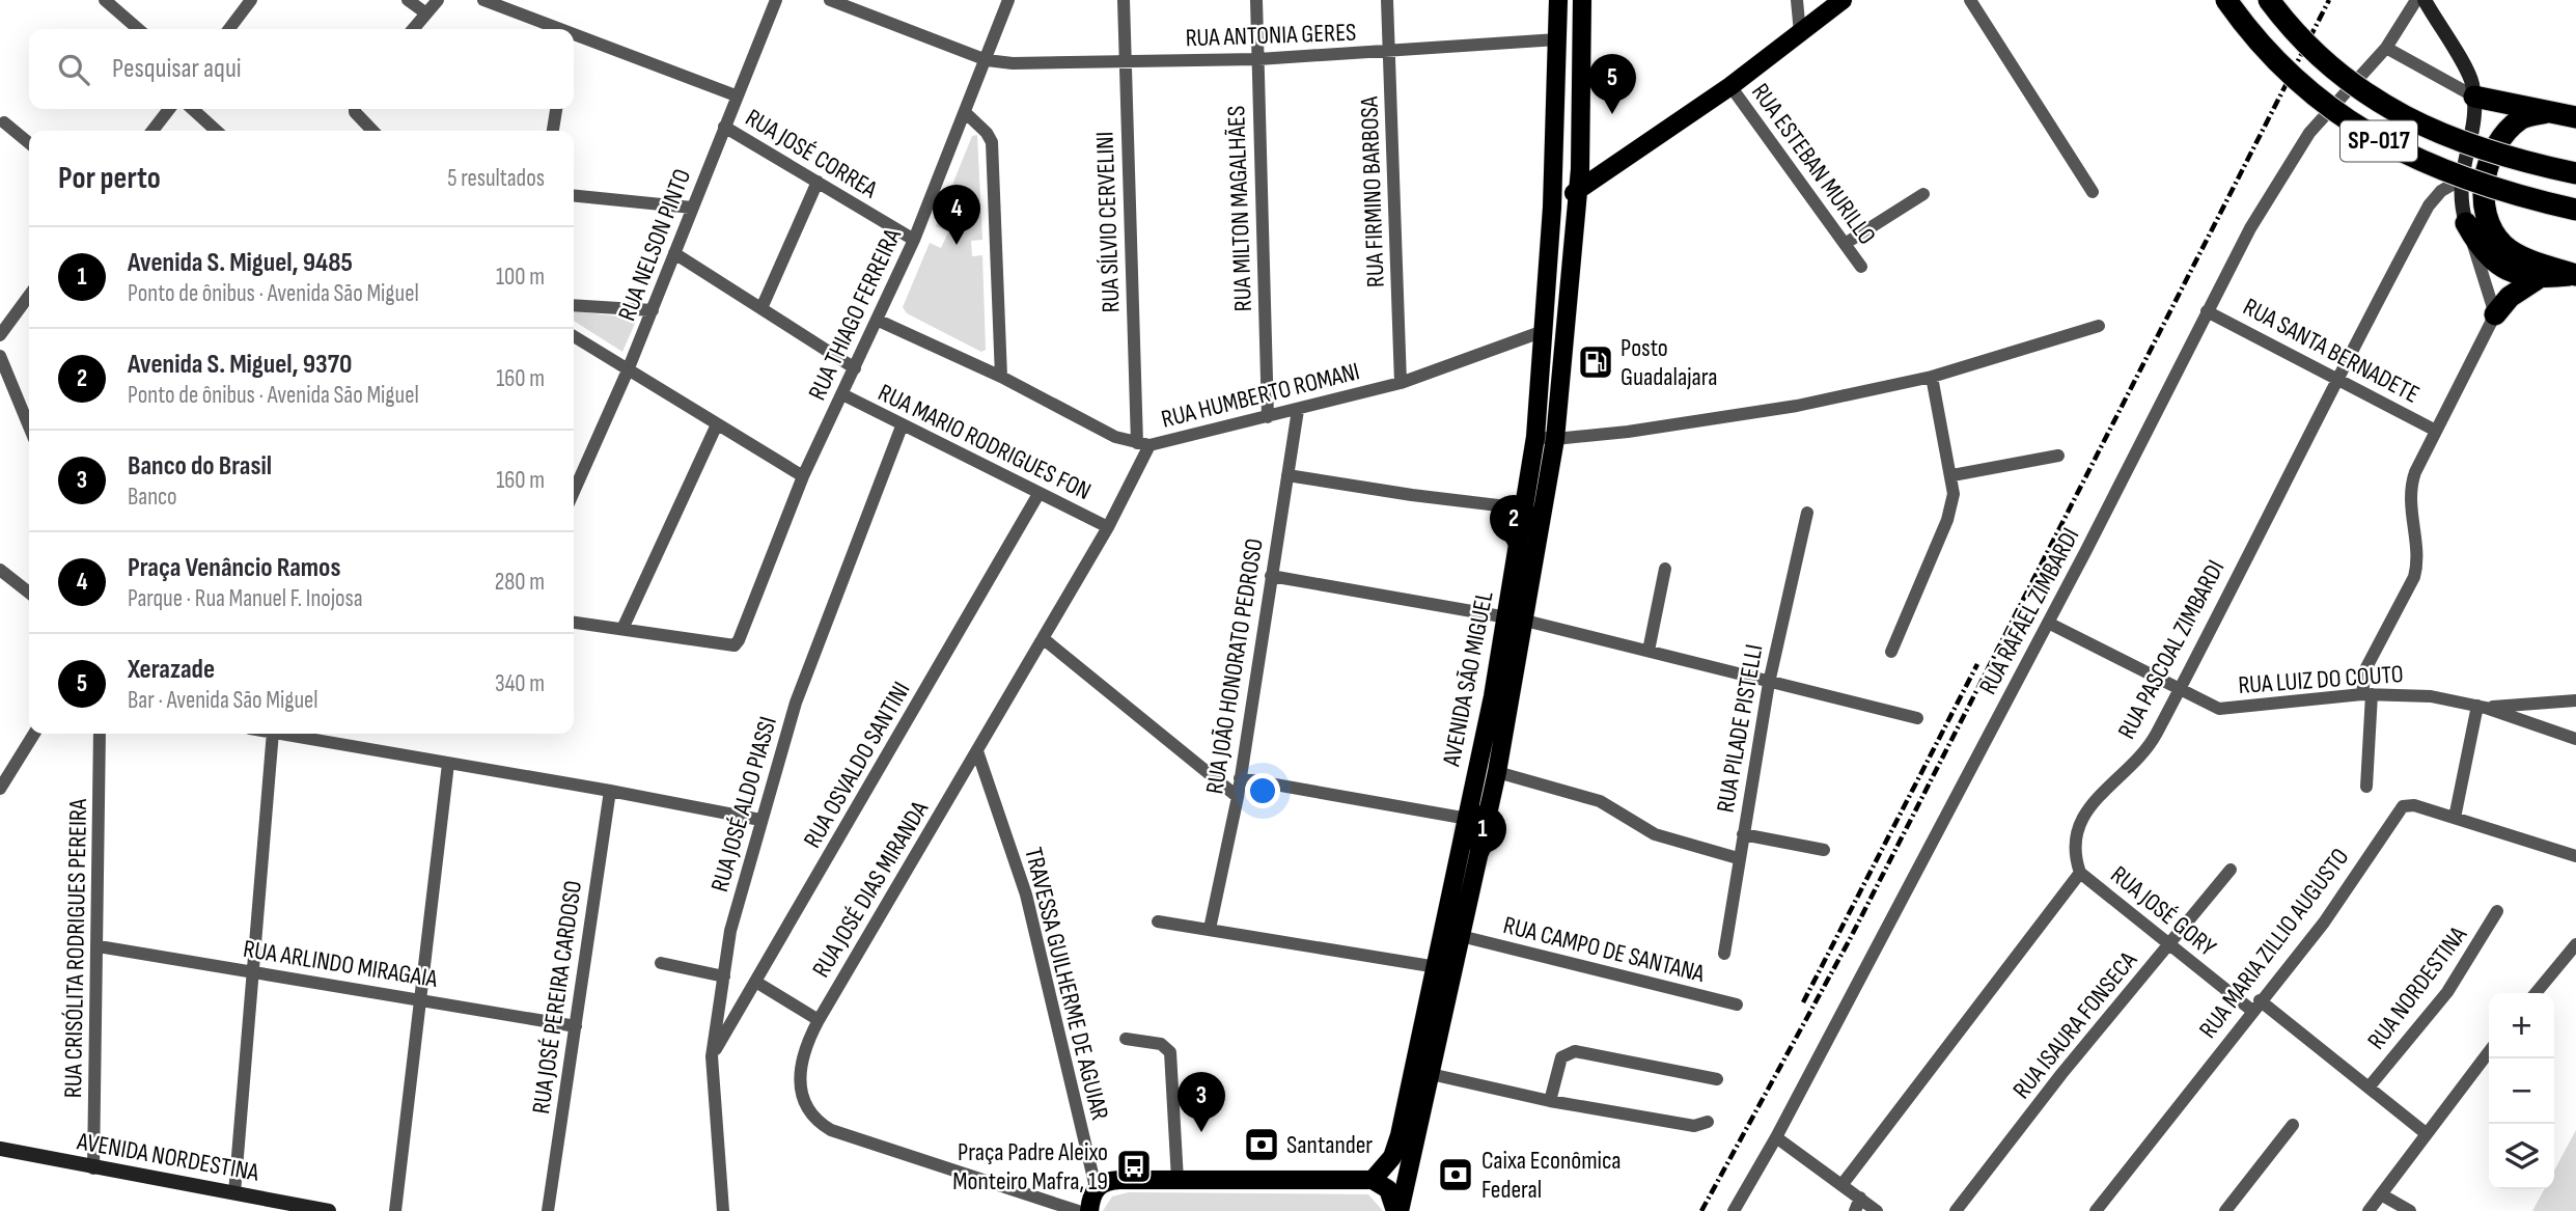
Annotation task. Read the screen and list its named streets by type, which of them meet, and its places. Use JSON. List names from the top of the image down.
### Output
{
  "streets": {
    "highway": ["SP-017"],
    "main road": ["AVENIDA SÃO MIGUEL", "AVENIDA NORDESTINA"],
    "street": [
      "RUA ANTONIA GERES",
      "RUA JOSÉ CORREA",
      "RUA ESTEBAN MURILLO",
      "RUA FIRMINO BARBOSA",
      "RUA MILTON MAGALHÃES",
      "RUA SÍLVIO CERVELINI",
      "RUA NELSON PINTO",
      "RUA THIAGO FERREIRA",
      "RUA SANTA BERNADETE",
      "RUA HUMBERTO ROMANI",
      "RUA MARIO RODRIGUES FON",
      "RUA RAFAEL ZIMBARDI",
      "RUA PASCOAL ZIMBARDI",
      "RUA JOÃO HONORATO PEDROSO",
      "RUA LUIZ DO COUTO",
      "RUA PILADE PISTELLI",
      "RUA OSVALDO SANTINI",
      "RUA JOSÉ ALDO PIASSI",
      "RUA JOSÉ DIAS MIRANDA",
      "RUA JOSÉ GORY",
      "RUA MARIA ZILLIO AUGUSTO",
      "RUA CRISÓLITA RODRIGUES PEREIRA",
      "RUA CAMPO DE SANTANA",
      "RUA ARLINDO MIRAGAIA",
      "TRAVESSA GUILHERME DE AGUIAR",
      "RUA NORDESTINA",
      "RUA JOSÉ PEREIRA CARDOSO",
      "RUA ISAURA FONSECA"
    ]
  },
  "crossings": [
    ["RUA ANTONIA GERES", "RUA FIRMINO BARBOSA"],
    ["RUA ANTONIA GERES", "RUA MILTON MAGALHÃES"],
    ["RUA ANTONIA GERES", "RUA SÍLVIO CERVELINI"],
    ["RUA ANTONIA GERES", "RUA THIAGO FERREIRA"],
    ["RUA ANTONIA GERES", "AVENIDA SÃO MIGUEL"],
    ["RUA JOSÉ CORREA", "RUA NELSON PINTO"],
    ["RUA JOSÉ CORREA", "RUA THIAGO FERREIRA"],
    ["RUA FIRMINO BARBOSA", "RUA HUMBERTO ROMANI"],
    ["RUA MILTON MAGALHÃES", "RUA HUMBERTO ROMANI"],
    ["RUA SÍLVIO CERVELINI", "RUA HUMBERTO ROMANI"],
    ["RUA SÍLVIO CERVELINI", "RUA JOSÉ DIAS MIRANDA"],
    ["RUA THIAGO FERREIRA", "RUA HUMBERTO ROMANI"],
    ["RUA THIAGO FERREIRA", "RUA MARIO RODRIGUES FON"],
    ["RUA SANTA BERNADETE", "RUA RAFAEL ZIMBARDI"],
    ["RUA SANTA BERNADETE", "RUA PASCOAL ZIMBARDI"],
    ["RUA HUMBERTO ROMANI", "RUA JOÃO HONORATO PEDROSO"],
    ["RUA HUMBERTO ROMANI", "AVENIDA SÃO MIGUEL"],
    ["RUA HUMBERTO ROMANI", "RUA JOSÉ DIAS MIRANDA"],
    ["RUA MARIO RODRIGUES FON", "RUA OSVALDO SANTINI"],
    ["RUA MARIO RODRIGUES FON", "RUA JOSÉ ALDO PIASSI"],
    ["RUA MARIO RODRIGUES FON", "RUA JOSÉ DIAS MIRANDA"],
    ["RUA RAFAEL ZIMBARDI", "RUA LUIZ DO COUTO"],
    ["RUA PASCOAL ZIMBARDI", "RUA LUIZ DO COUTO"],
    ["RUA PASCOAL ZIMBARDI", "RUA JOSÉ GORY"],
    ["AVENIDA SÃO MIGUEL", "RUA CAMPO DE SANTANA"],
    ["RUA OSVALDO SANTINI", "RUA JOSÉ ALDO PIASSI"],
    ["RUA JOSÉ DIAS MIRANDA", "TRAVESSA GUILHERME DE AGUIAR"],
    ["RUA JOSÉ GORY", "RUA MARIA ZILLIO AUGUSTO"],
    ["RUA JOSÉ GORY", "RUA NORDESTINA"],
    ["RUA JOSÉ GORY", "RUA ISAURA FONSECA"],
    ["RUA CRISÓLITA RODRIGUES PEREIRA", "RUA ARLINDO MIRAGAIA"],
    ["RUA CRISÓLITA RODRIGUES PEREIRA", "AVENIDA NORDESTINA"],
    ["RUA ARLINDO MIRAGAIA", "RUA JOSÉ PEREIRA CARDOSO"]
  ],
  "places": {
    "fuel station": ["Posto Guadalajara"],
    "bank": ["Santander", "Caixa Econômica Federal"],
    "bus stop": ["Praça Padre Aleixo Monteiro Mafra, 19"]
  },
  "page": {
    "search": "Pesquisar aqui",
    "pins": [
      "5",
      "4",
      "2",
      "1",
      "3"
    ],
    "heading": ["Por perto", "5 resultados"],
    "list": [
      {
        "mark": "1",
        "name": "Avenida S. Miguel, 9485",
        "note": "Ponto de ônibus · Avenida São Miguel",
        "value": "100 m"
      },
      {
        "mark": "2",
        "name": "Avenida S. Miguel, 9370",
        "note": "Ponto de ônibus · Avenida São Miguel",
        "value": "160 m"
      },
      {
        "mark": "3",
        "name": "Banco do Brasil",
        "note": "Banco",
        "value": "160 m"
      },
      {
        "mark": "4",
        "name": "Praça Venâncio Ramos",
        "note": "Parque · Rua Manuel F. Inojosa",
        "value": "280 m"
      },
      {
        "mark": "5",
        "name": "Xerazade",
        "note": "Bar · Avenida São Miguel",
        "value": "340 m"
      }
    ],
    "map_buttons": ["+", "−"]
  }
}
